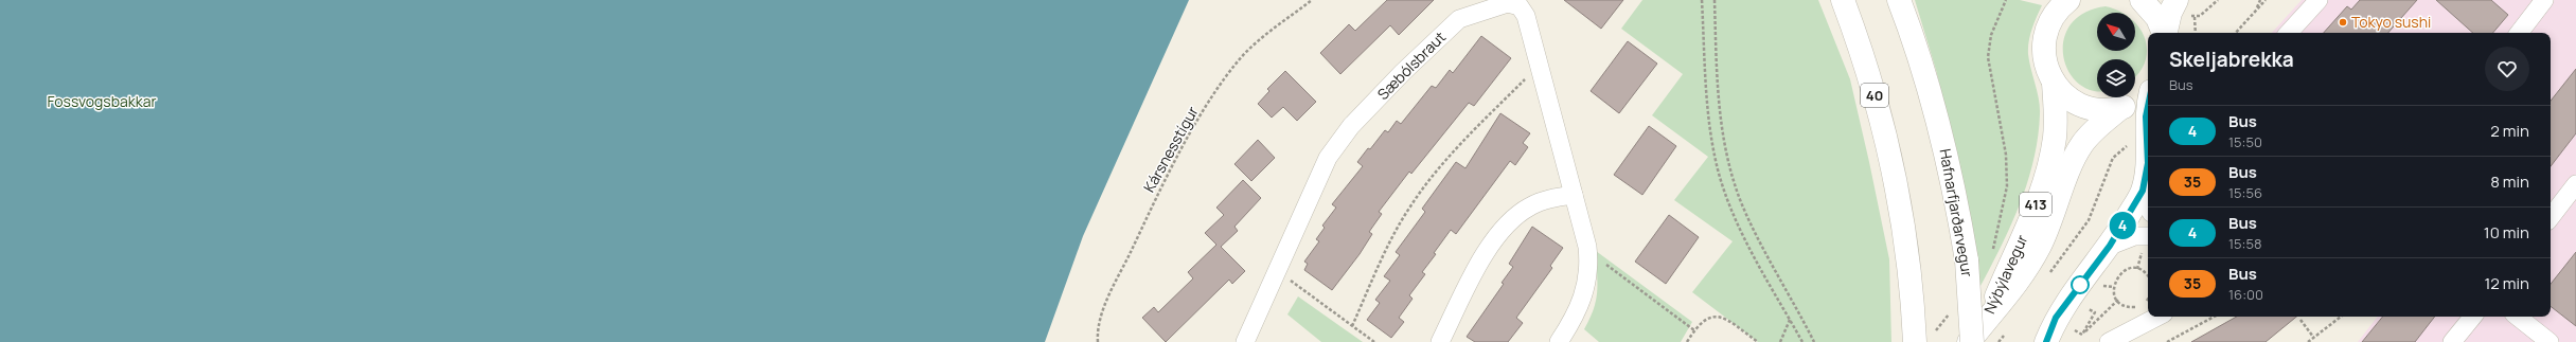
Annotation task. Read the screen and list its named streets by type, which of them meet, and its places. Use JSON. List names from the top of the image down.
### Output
{
  "streets": {
    "main road": [
      "40",
      "413",
      "Hafnarfjarðarvegur",
      "Nýbýlavegur"
    ],
    "street": ["Sæbólsbraut"],
    "path": ["Kársnesstígur"]
  },
  "crossings": [
    ["413", "Nýbýlavegur"]
  ],
  "parks": ["Fossvogsbakkar"],
  "places": ["Tokyo sushi"],
  "lines": ["bus line 4"],
  "north": "top left",
  "page": {
    "on_map": "4",
    "heading": ["Skeljabrekka", "Bus"],
    "list": [
      {
        "mark": "4",
        "name": "Bus",
        "note": "15:50",
        "value": "2 min"
      },
      {
        "mark": "35",
        "name": "Bus",
        "note": "15:56",
        "value": "8 min"
      },
      {
        "mark": "4",
        "name": "Bus",
        "note": "15:58",
        "value": "10 min"
      },
      {
        "mark": "35",
        "name": "Bus",
        "note": "16:00",
        "value": "12 min"
      }
    ]
  }
}
